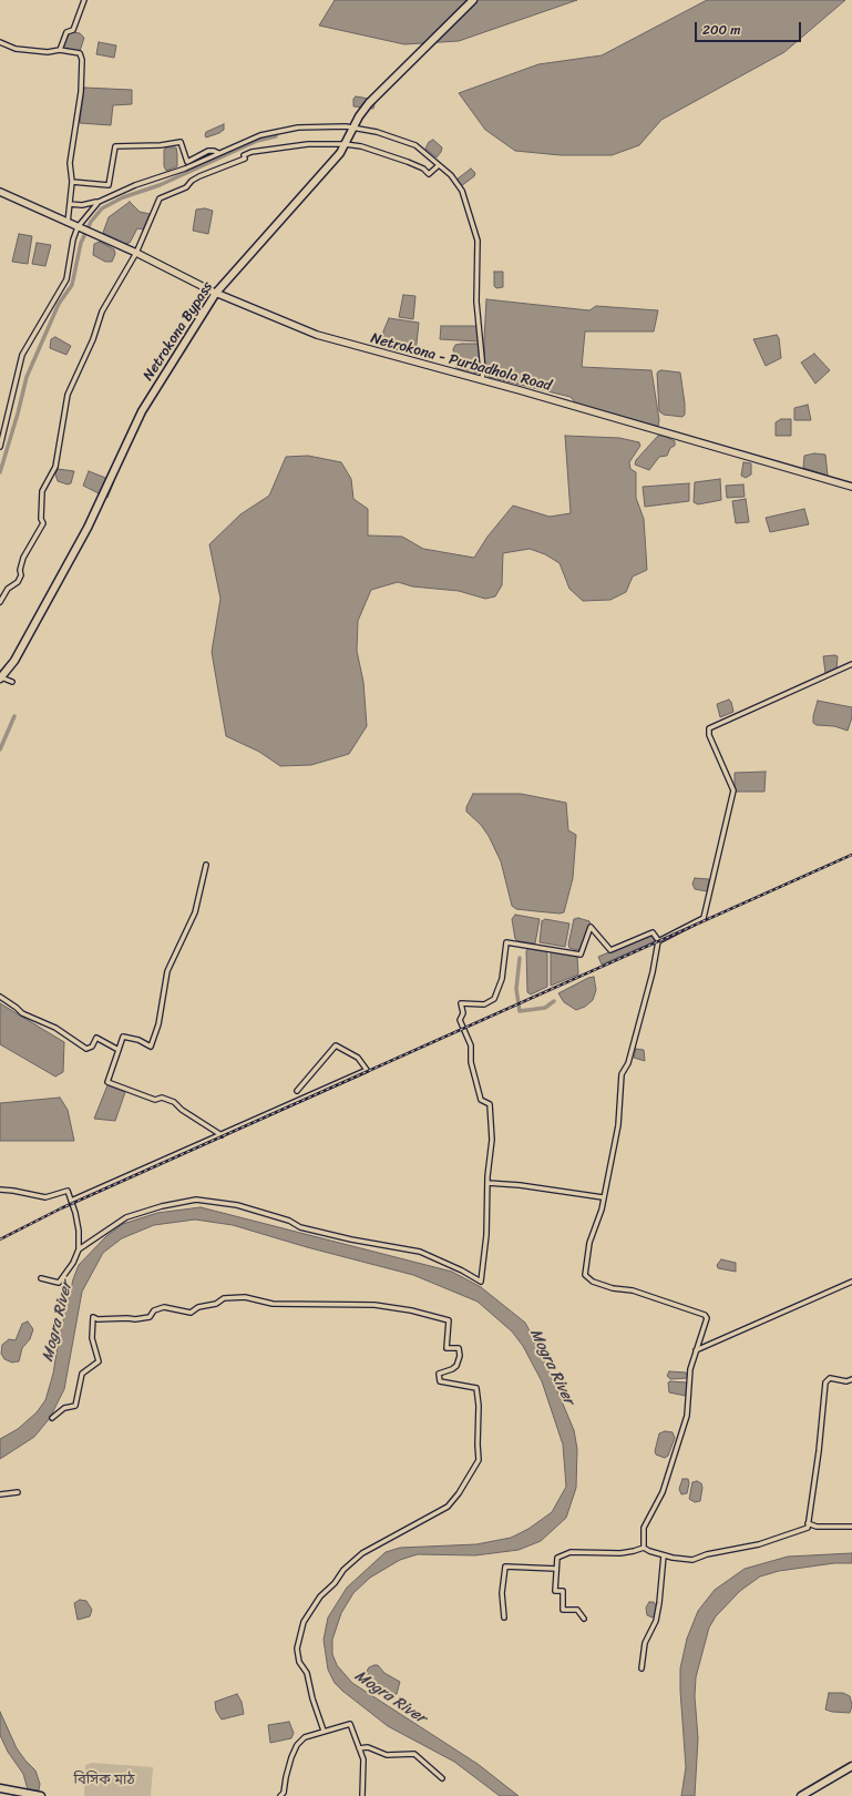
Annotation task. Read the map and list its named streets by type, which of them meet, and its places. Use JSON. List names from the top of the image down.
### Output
{
  "streets": {
    "main road": ["Netrokona Bypass", "Netrokona - Purbadhola Road"]
  },
  "crossings": [
    ["Netrokona Bypass", "Netrokona - Purbadhola Road"]
  ],
  "water": ["Mogra River"],
  "parks": ["বিসিক মাঠ"],
  "scale_bar": "200 m"
}
